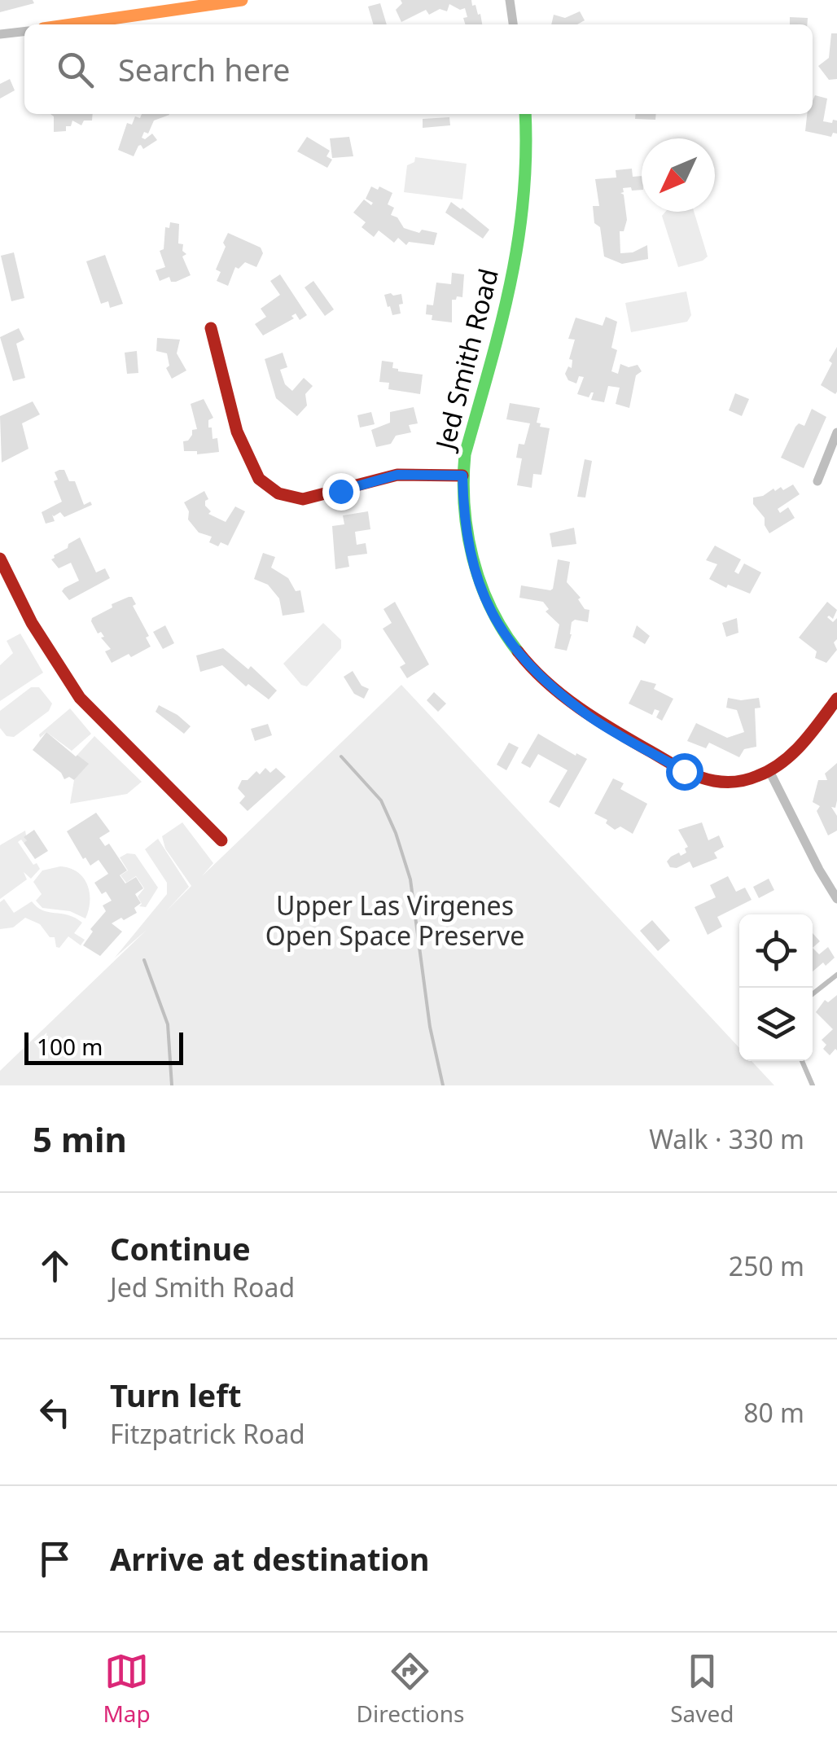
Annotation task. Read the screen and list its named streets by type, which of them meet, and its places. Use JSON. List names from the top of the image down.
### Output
{
  "streets": {
    "street": ["Jed Smith Road"]
  },
  "parks": ["Upper Las Virgenes Open Space Preserve"],
  "scale_bar": "100 m",
  "north": "bottom left",
  "page": {
    "search": "Search here",
    "scale": "100 m",
    "heading": ["5 min", "Walk · 330 m"],
    "list": [
      ["Continue", "Jed Smith Road", "250 m"],
      ["Turn left", "Fitzpatrick Road", "80 m"],
      "Arrive at destination"
    ],
    "nav": ["Map", "Directions", "Saved"]
  }
}
